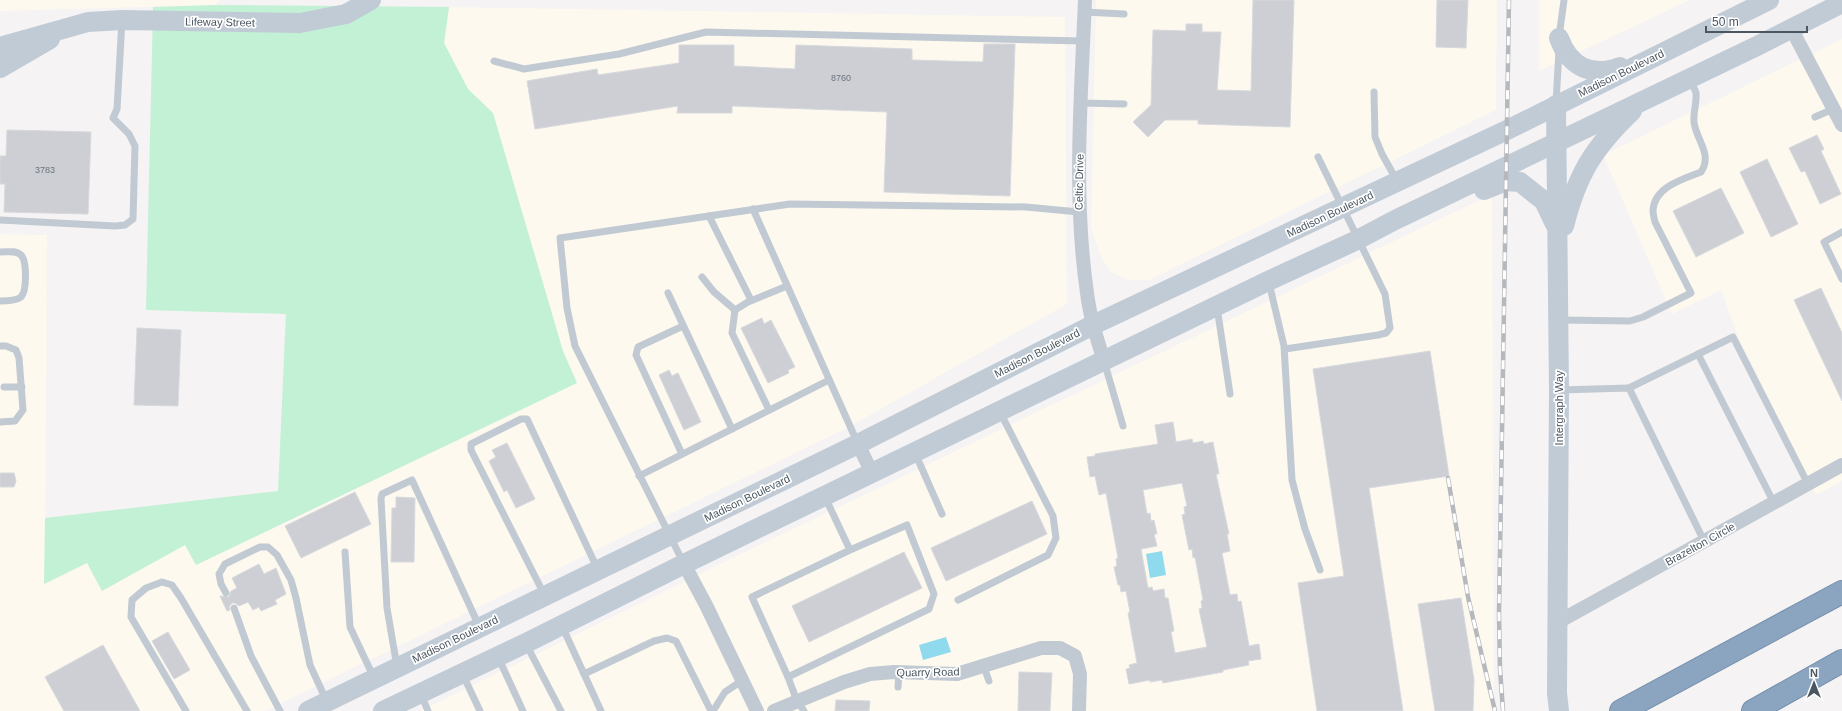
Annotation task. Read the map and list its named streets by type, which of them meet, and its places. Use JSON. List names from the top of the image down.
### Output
{
  "streets": {
    "main road": ["Lifeway Street", "Madison Boulevard", "Intergraph Way"],
    "street": ["Celtic Drive", "Brazelton Circle", "Quarry Road"]
  },
  "crossings": [
    ["Madison Boulevard", "Celtic Drive"],
    ["Madison Boulevard", "Intergraph Way"],
    ["Intergraph Way", "Brazelton Circle"]
  ],
  "house_numbers": ["8760", "3783"],
  "scale_bar": "50 m",
  "north": "top"
}
